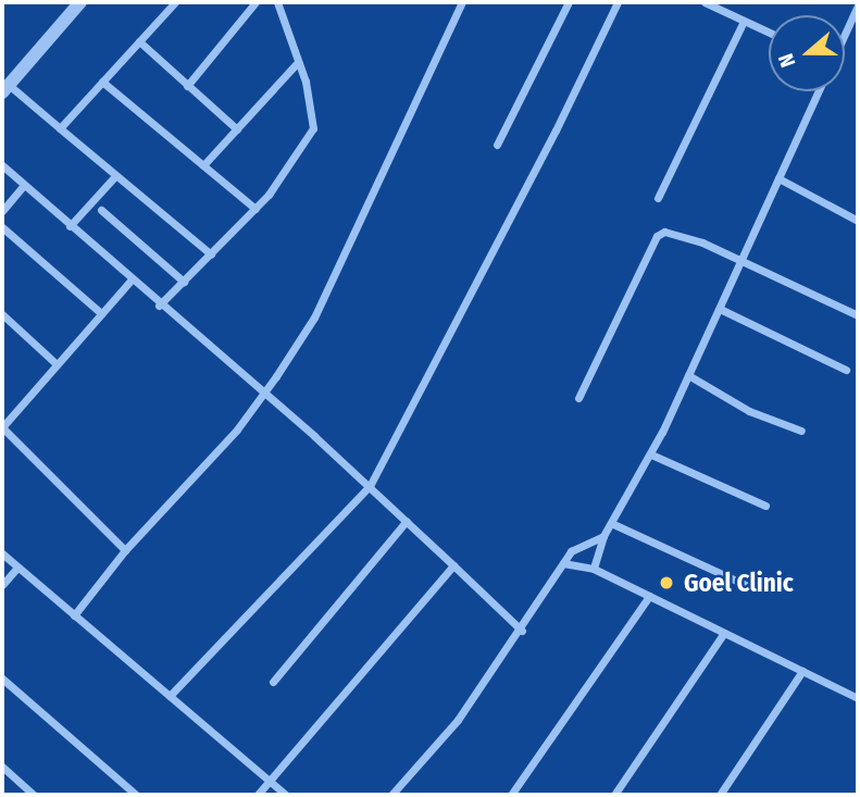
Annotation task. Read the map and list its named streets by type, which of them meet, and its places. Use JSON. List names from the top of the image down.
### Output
{
  "places": ["Goel Clinic"],
  "north": "left"
}
